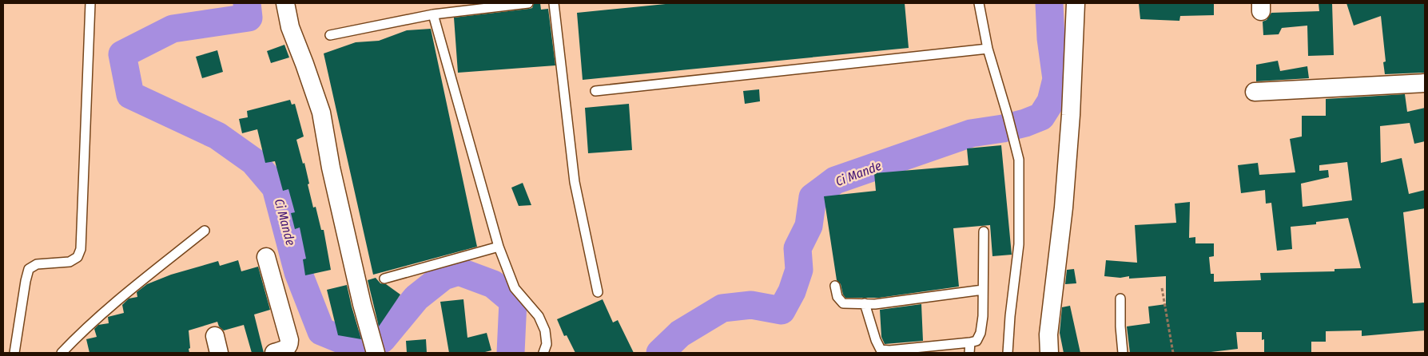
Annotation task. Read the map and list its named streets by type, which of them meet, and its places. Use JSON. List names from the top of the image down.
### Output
{
  "water": ["Ci Mande"]
}
